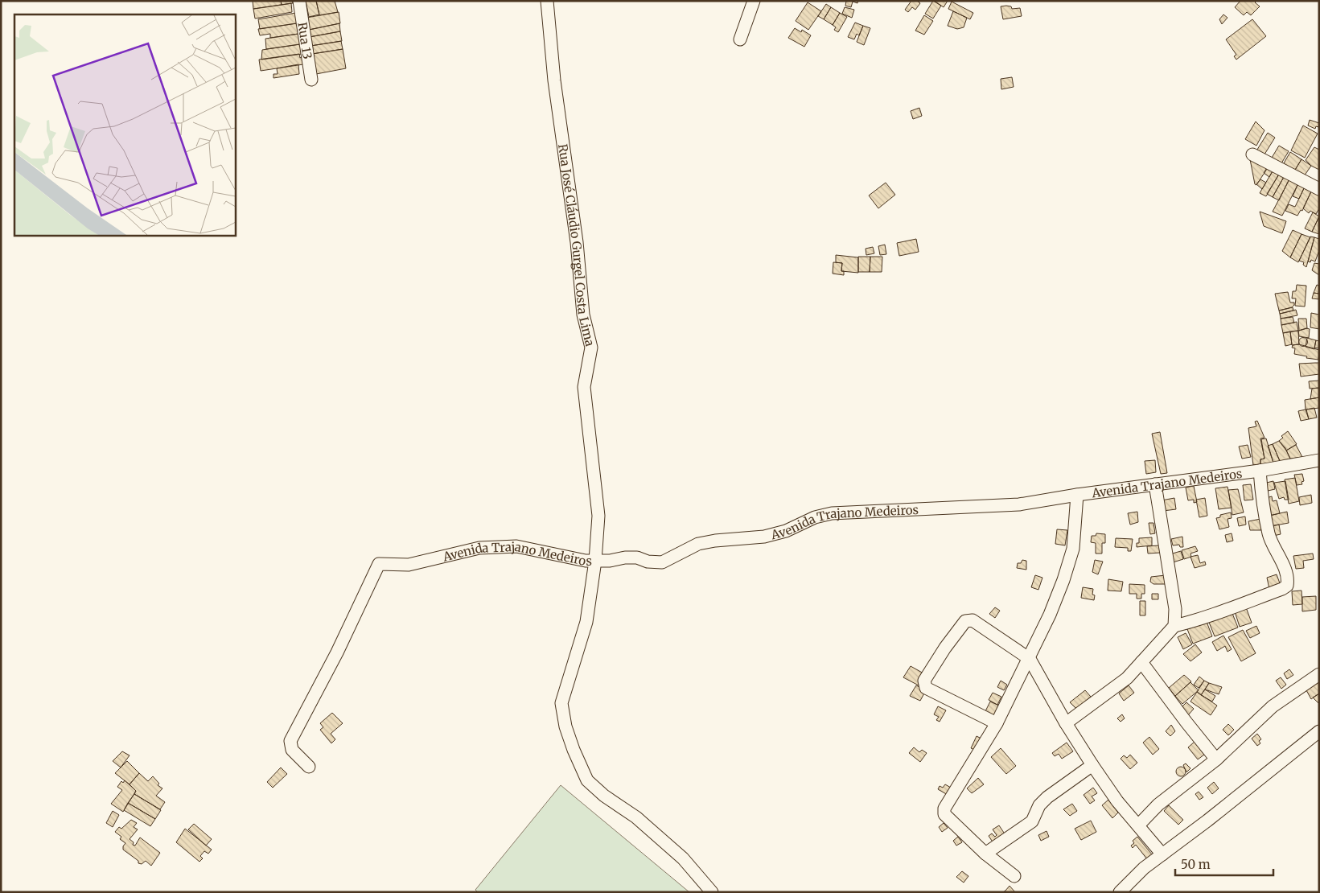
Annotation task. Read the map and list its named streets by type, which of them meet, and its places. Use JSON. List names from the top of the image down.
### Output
{
  "streets": {
    "street": ["Rua 13", "Rua José Cláudio Gurgel Costa Lima", "Avenida Trajano Medeiros"]
  },
  "crossings": [
    ["Rua José Cláudio Gurgel Costa Lima", "Avenida Trajano Medeiros"]
  ],
  "scale_bar": "50 m"
}
